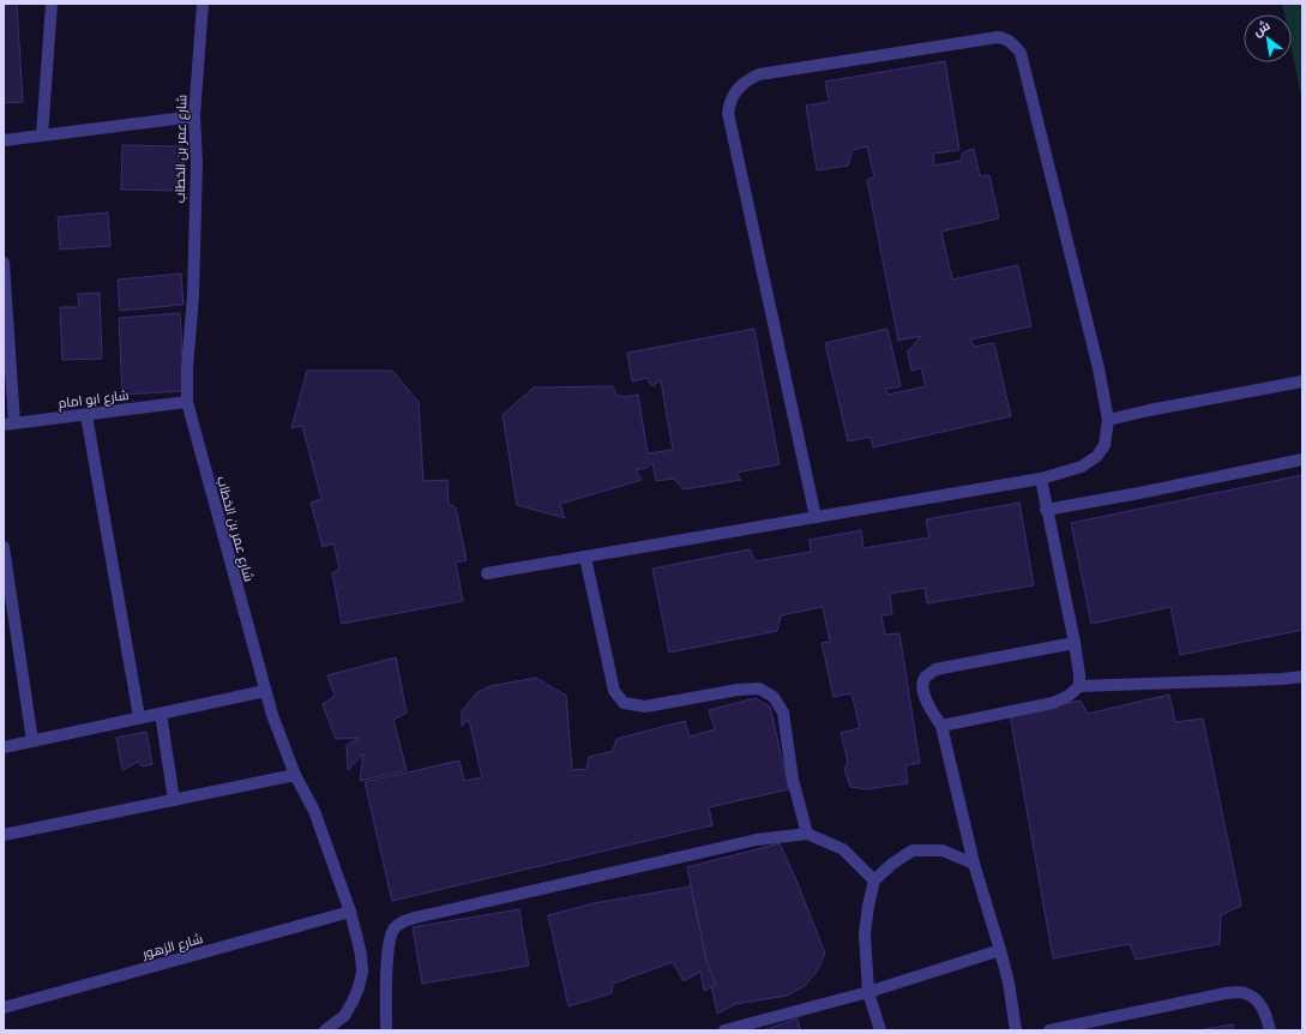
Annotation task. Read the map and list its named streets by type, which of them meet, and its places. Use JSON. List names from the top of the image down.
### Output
{
  "streets": {
    "street": ["شارع عمر بن الخطاب", "شارع ابو امام", "شارع الزهور"]
  },
  "crossings": [
    ["شارع عمر بن الخطاب", "شارع ابو امام"],
    ["شارع عمر بن الخطاب", "شارع الزهور"]
  ],
  "north": "top left"
}
